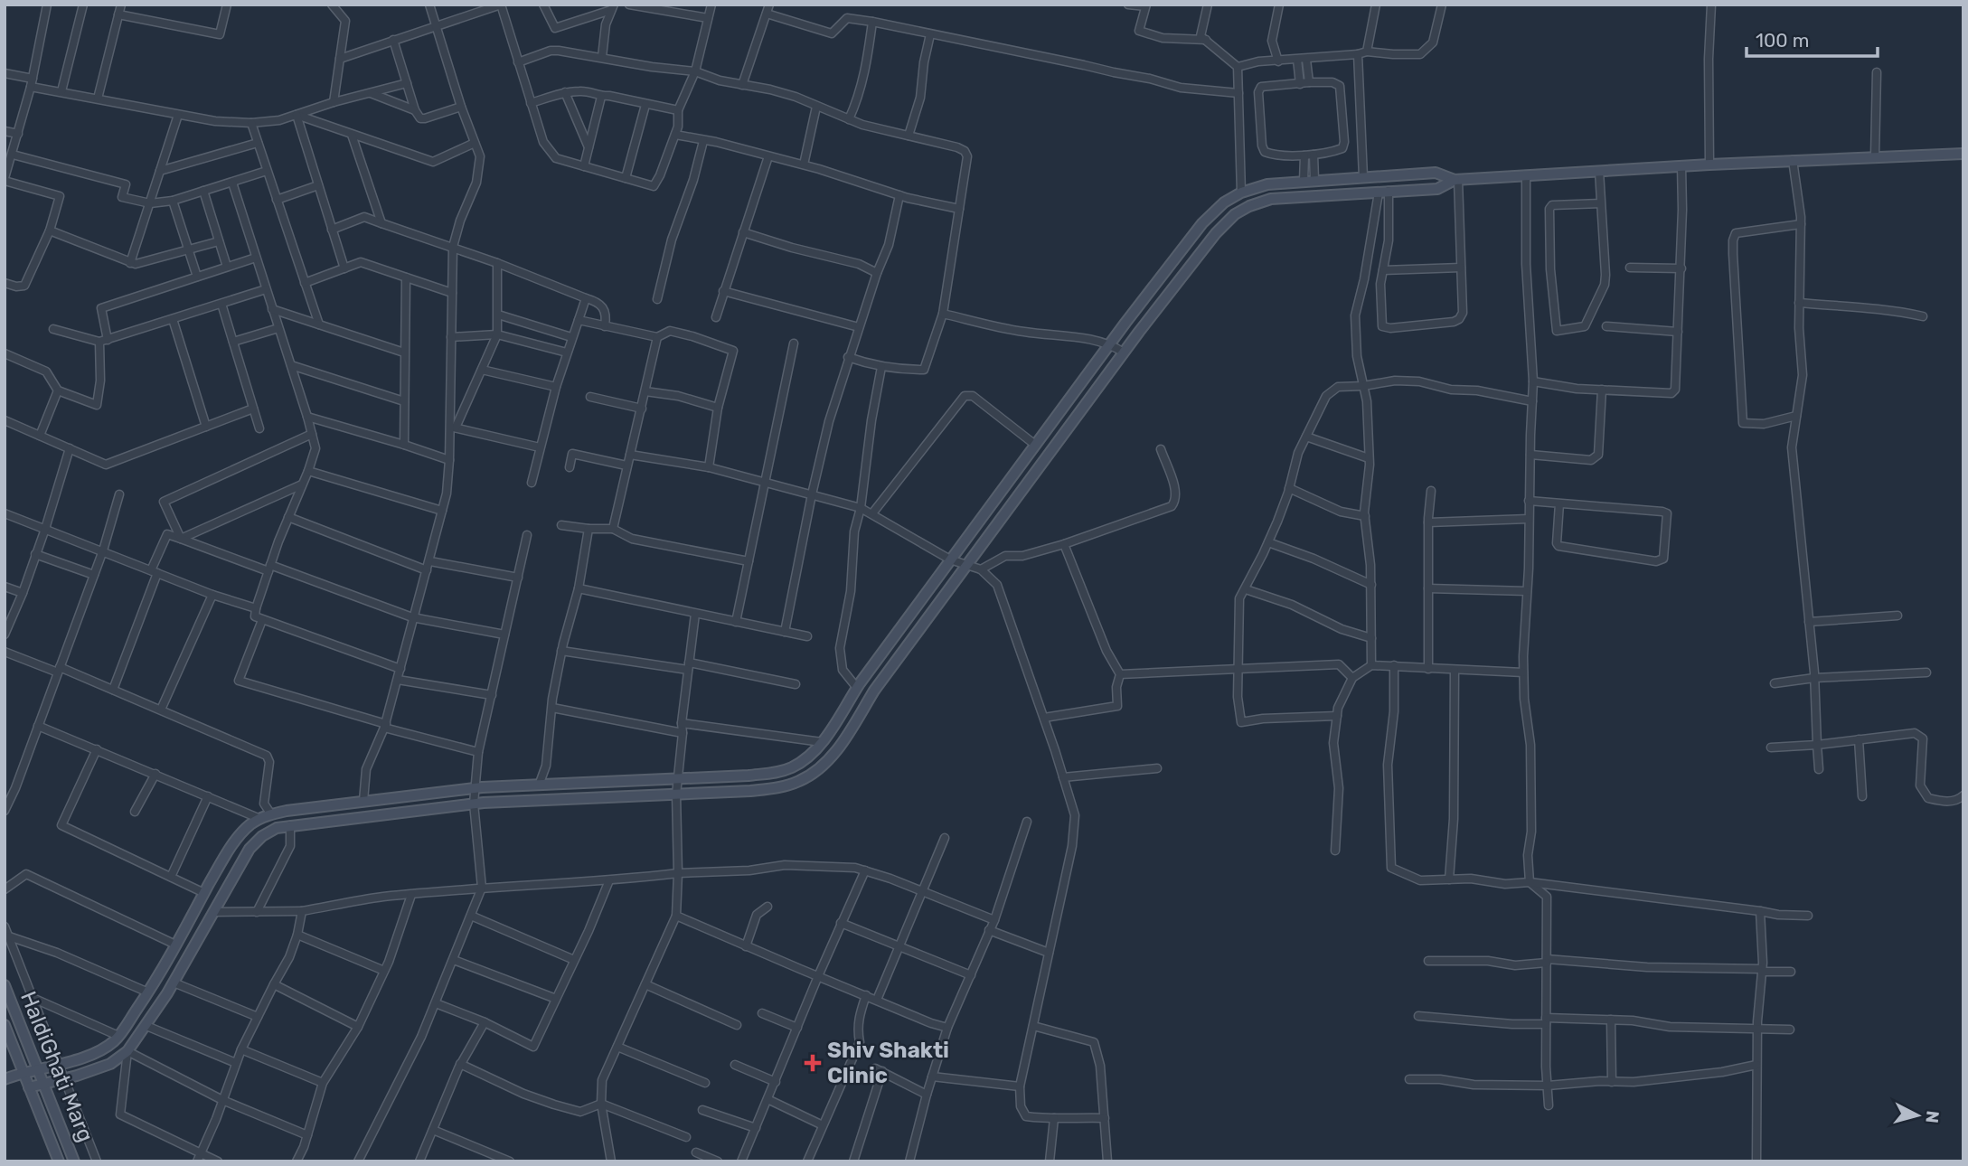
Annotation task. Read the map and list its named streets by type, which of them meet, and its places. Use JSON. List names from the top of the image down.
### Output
{
  "streets": {
    "street": ["HaldiGhati Marg"]
  },
  "places": {
    "health": ["Shiv Shakti Clinic"]
  },
  "scale_bar": "100 m",
  "north": "right"
}
